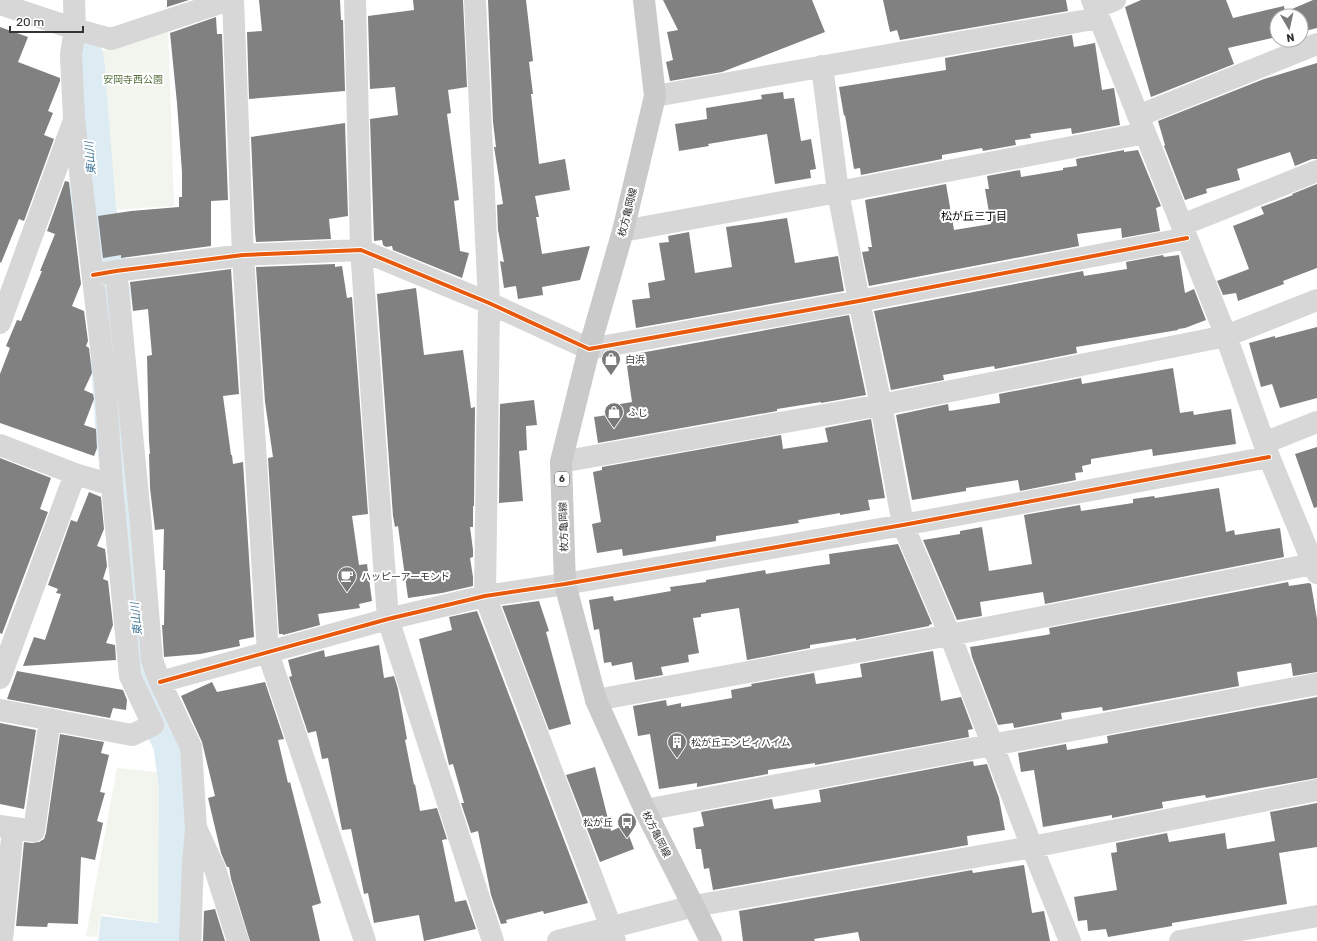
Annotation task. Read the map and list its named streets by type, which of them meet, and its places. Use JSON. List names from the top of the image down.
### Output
{
  "streets": {
    "main road": ["枚方亀岡線", "6"]
  },
  "districts": ["松が丘三丁目"],
  "water": ["東山川"],
  "parks": ["安岡寺西公園"],
  "places": {
    "shop": ["白浜", "ふじ"],
    "cafe": ["ハッピーアーモンド"],
    "building": ["松が丘エンビィハイム"],
    "bus stop": ["松が丘"]
  },
  "scale_bar": "20 m",
  "north": "bottom"
}
